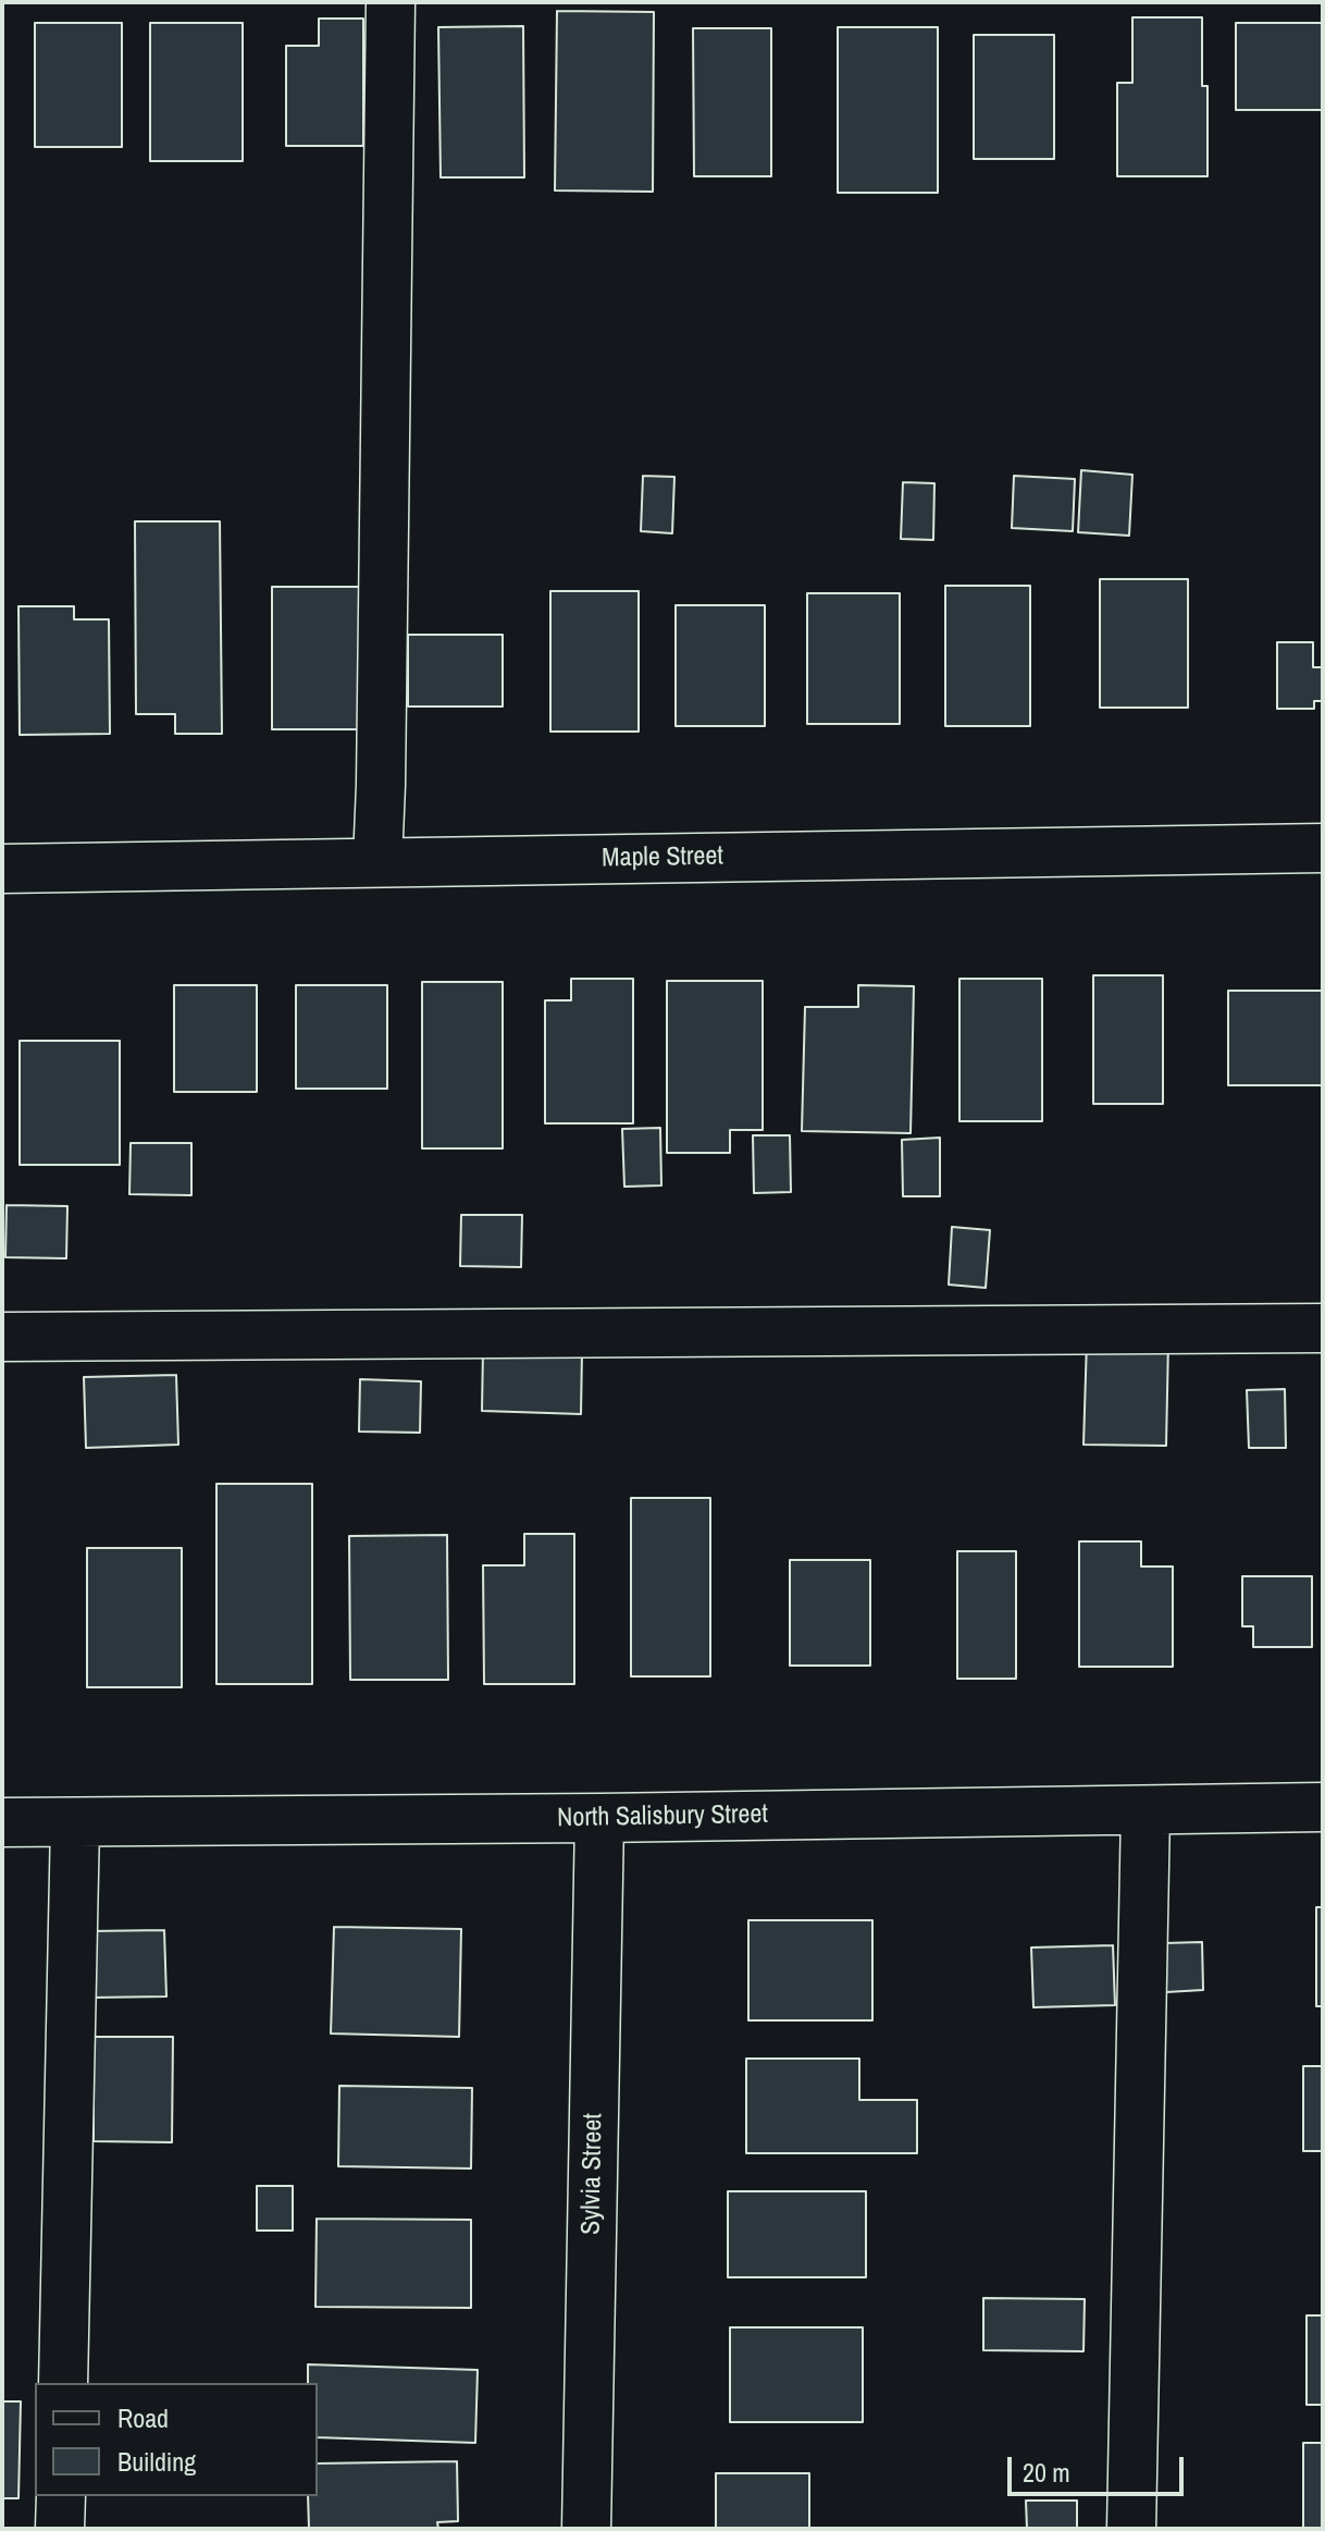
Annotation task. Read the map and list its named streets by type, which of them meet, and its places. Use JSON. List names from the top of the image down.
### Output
{
  "streets": {
    "street": ["Maple Street", "North Salisbury Street", "Sylvia Street"]
  },
  "crossings": [
    ["North Salisbury Street", "Sylvia Street"]
  ],
  "legend": ["Road", "Building"],
  "scale_bar": "20 m"
}
